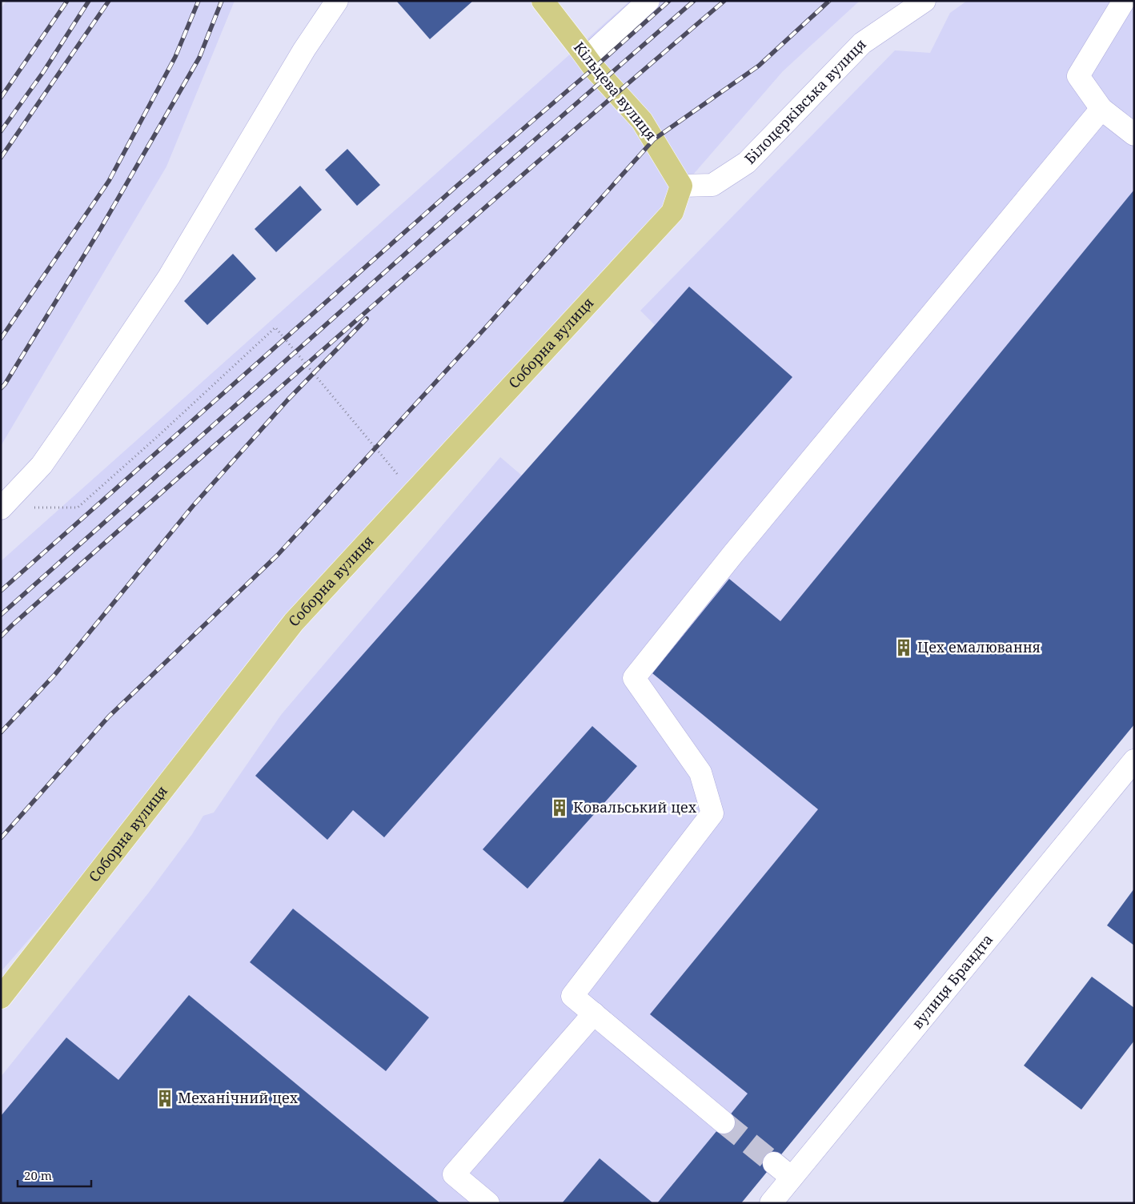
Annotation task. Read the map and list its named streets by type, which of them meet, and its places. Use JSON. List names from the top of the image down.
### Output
{
  "streets": {
    "main road": ["Кільцева вулиця", "Соборна вулиця"],
    "street": ["Білоцерківська вулиця", "вулиця Брандта"]
  },
  "crossings": [
    ["Кільцева вулиця", "Білоцерківська вулиця"],
    ["Кільцева вулиця", "Соборна вулиця"],
    ["Білоцерківська вулиця", "Соборна вулиця"]
  ],
  "places": {
    "building": ["Цех емалювання", "Ковальський цех", "Механічний цех"]
  },
  "scale_bar": "20 m"
}
